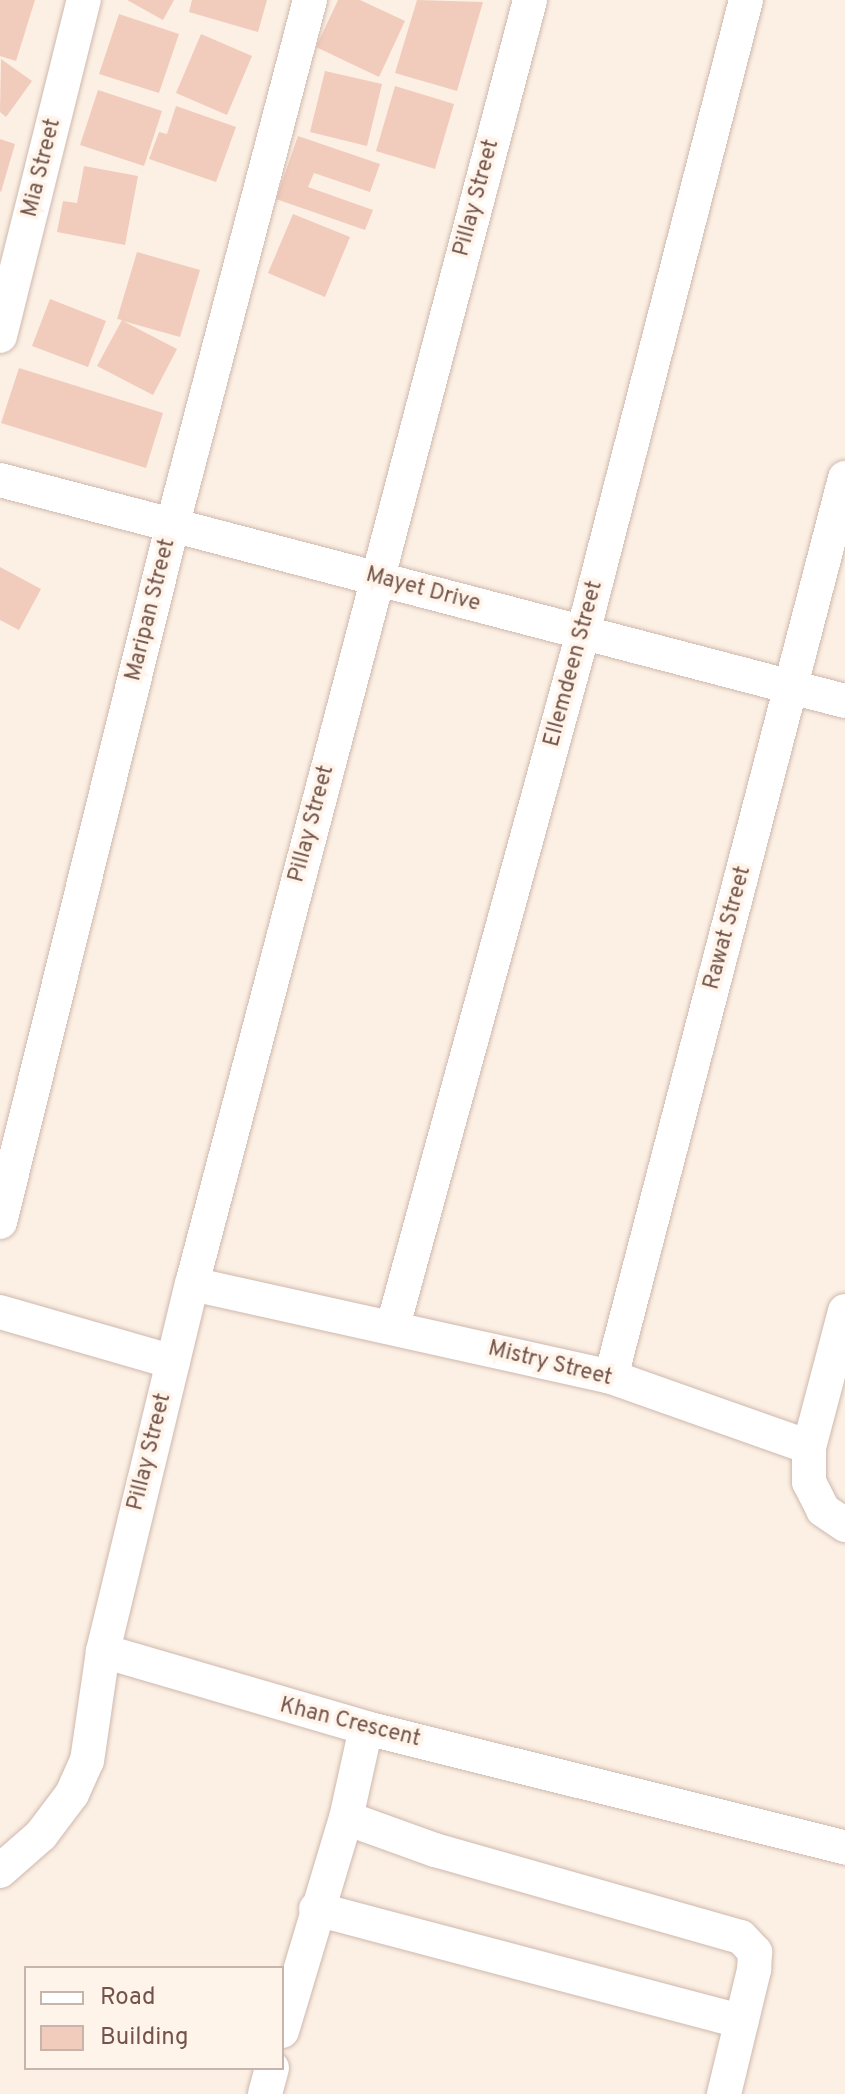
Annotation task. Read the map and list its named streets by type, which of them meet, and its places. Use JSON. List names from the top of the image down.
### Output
{
  "streets": {
    "street": [
      "Mia Street",
      "Pillay Street",
      "Mayet Drive",
      "Maripan Street",
      "Ellemdeen Street",
      "Rawat Street",
      "Mistry Street",
      "Khan Crescent"
    ]
  },
  "crossings": [
    ["Pillay Street", "Mayet Drive"],
    ["Pillay Street", "Mistry Street"],
    ["Pillay Street", "Khan Crescent"],
    ["Mayet Drive", "Maripan Street"],
    ["Mayet Drive", "Ellemdeen Street"],
    ["Mayet Drive", "Rawat Street"],
    ["Ellemdeen Street", "Mistry Street"],
    ["Rawat Street", "Mistry Street"]
  ],
  "legend": ["Road", "Building"]
}
